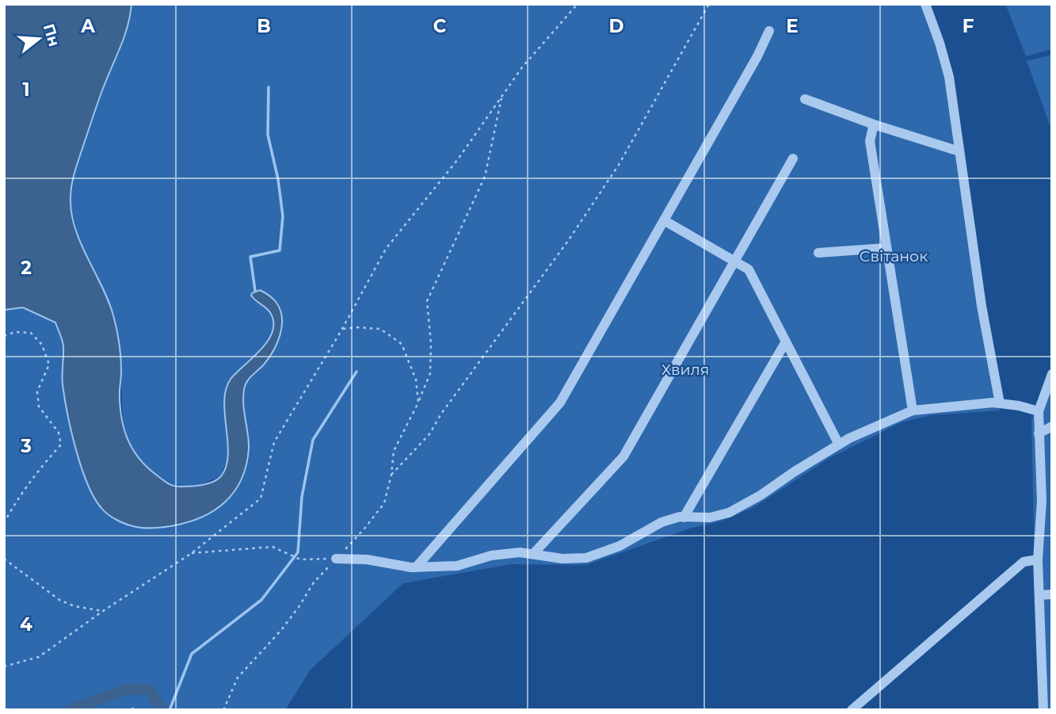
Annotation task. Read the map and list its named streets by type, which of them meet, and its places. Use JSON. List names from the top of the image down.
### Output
{
  "parks": ["Світанок", "Хвиля"],
  "north": "right",
  "grid": {
    "columns": [
      "A",
      "B",
      "C",
      "D",
      "E",
      "F"
    ],
    "rows": [
      "1",
      "2",
      "3",
      "4"
    ]
  }
}
